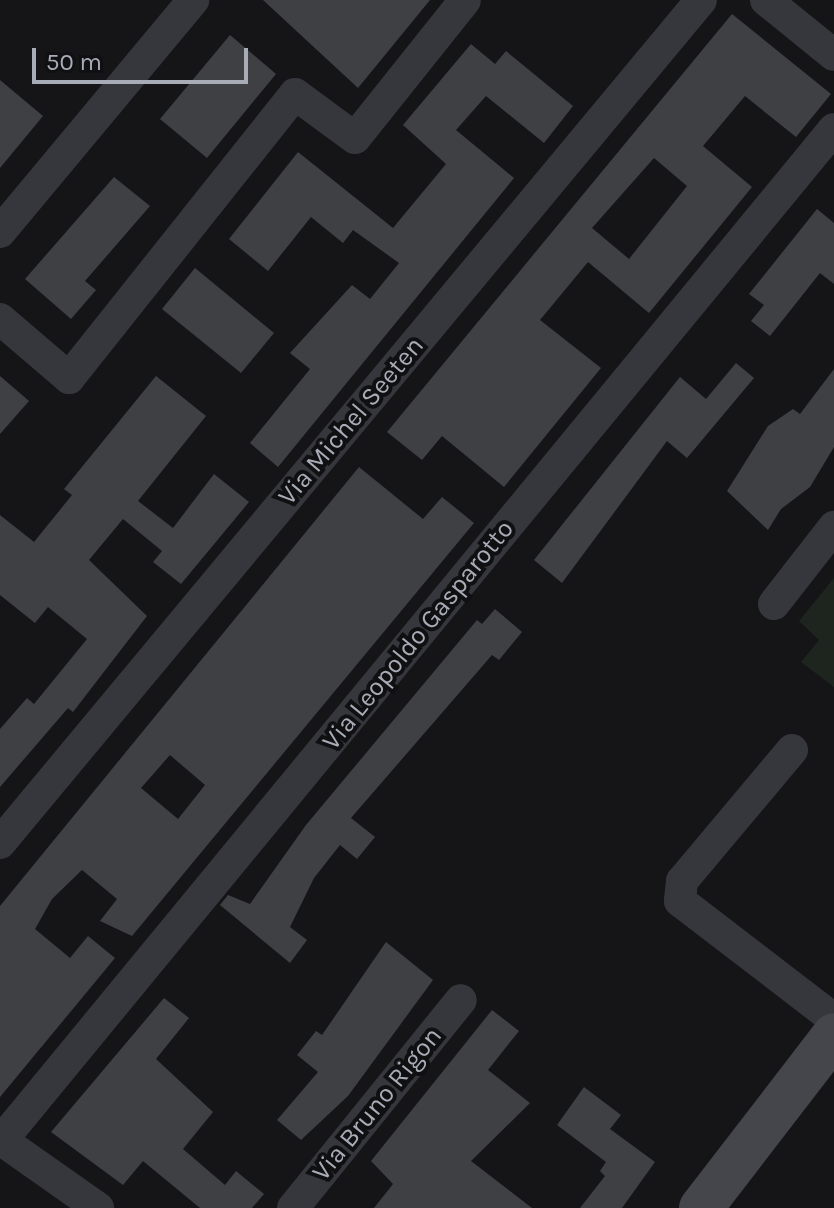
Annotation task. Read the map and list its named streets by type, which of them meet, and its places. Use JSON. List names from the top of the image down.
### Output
{
  "streets": {
    "street": ["Via Michel Seeten", "Via Leopoldo Gasparotto", "Via Bruno Rigon"]
  },
  "scale_bar": "50 m"
}
